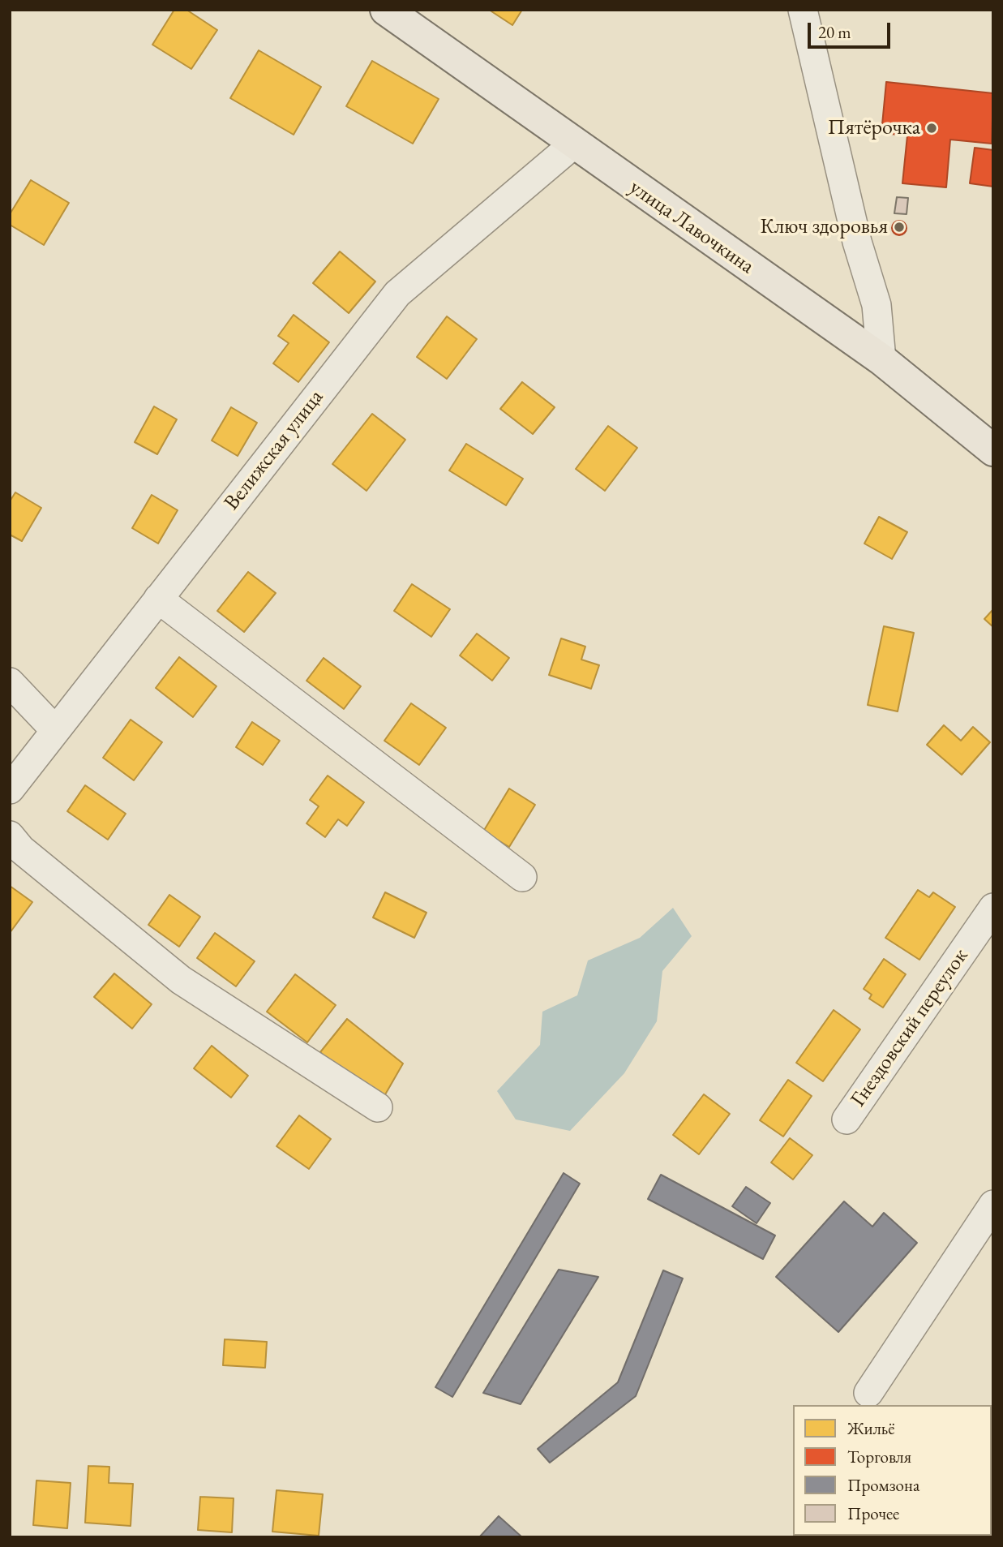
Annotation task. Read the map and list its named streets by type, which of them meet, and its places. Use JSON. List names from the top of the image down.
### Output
{
  "streets": {
    "main road": ["улица Лавочкина"],
    "street": ["Велижская улица", "Гнездовский переулок"]
  },
  "crossings": [
    ["улица Лавочкина", "Велижская улица"]
  ],
  "places": ["Пятёрочка", "Ключ здоровья"],
  "legend": [
    "Жильё",
    "Торговля",
    "Промзона",
    "Прочее"
  ],
  "scale_bar": "20 m"
}
